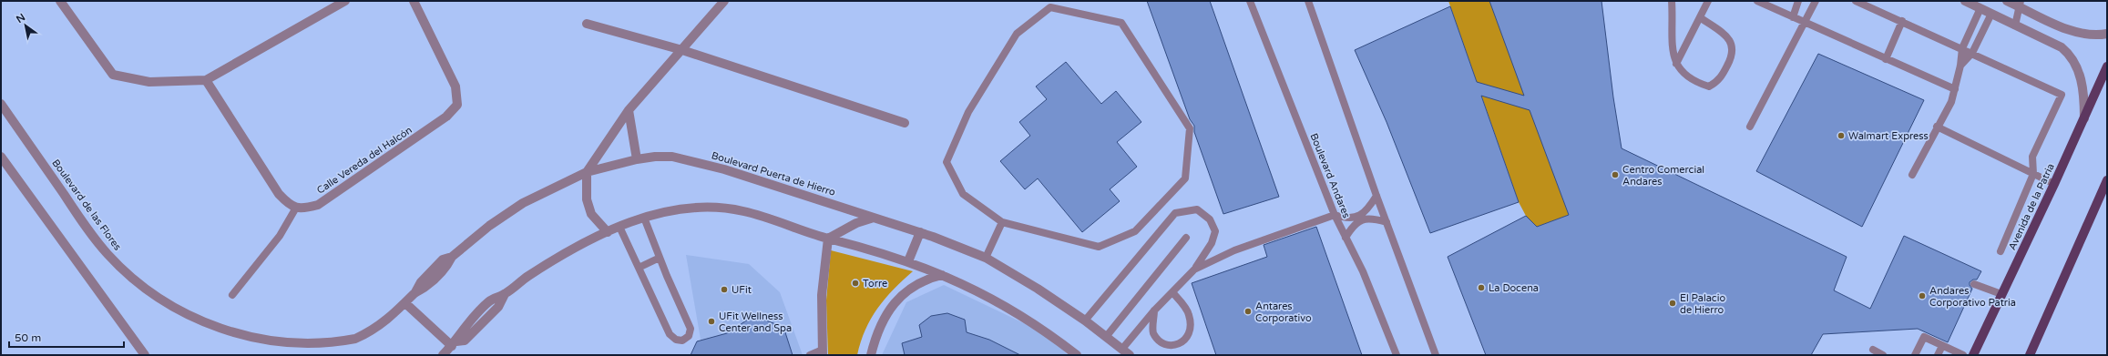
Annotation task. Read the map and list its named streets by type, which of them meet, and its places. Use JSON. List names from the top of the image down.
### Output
{
  "streets": {
    "main road": ["Avenida de la Patria"],
    "street": ["Calle Vereda del Halcón", "Boulevard Puerta de Hierro", "Boulevard de las Flores"],
    "lane": ["Boulevard Andares"]
  },
  "places": [
    "Walmart Express",
    "Centro Comercial Andares",
    "Torre",
    "La Docena",
    "UFit",
    "Andares Corporativo Patria",
    "El Palacio de Hierro",
    "Antares Corporativo",
    "UFit Wellness Center and Spa"
  ],
  "scale_bar": "50 m",
  "north": "top left"
}
